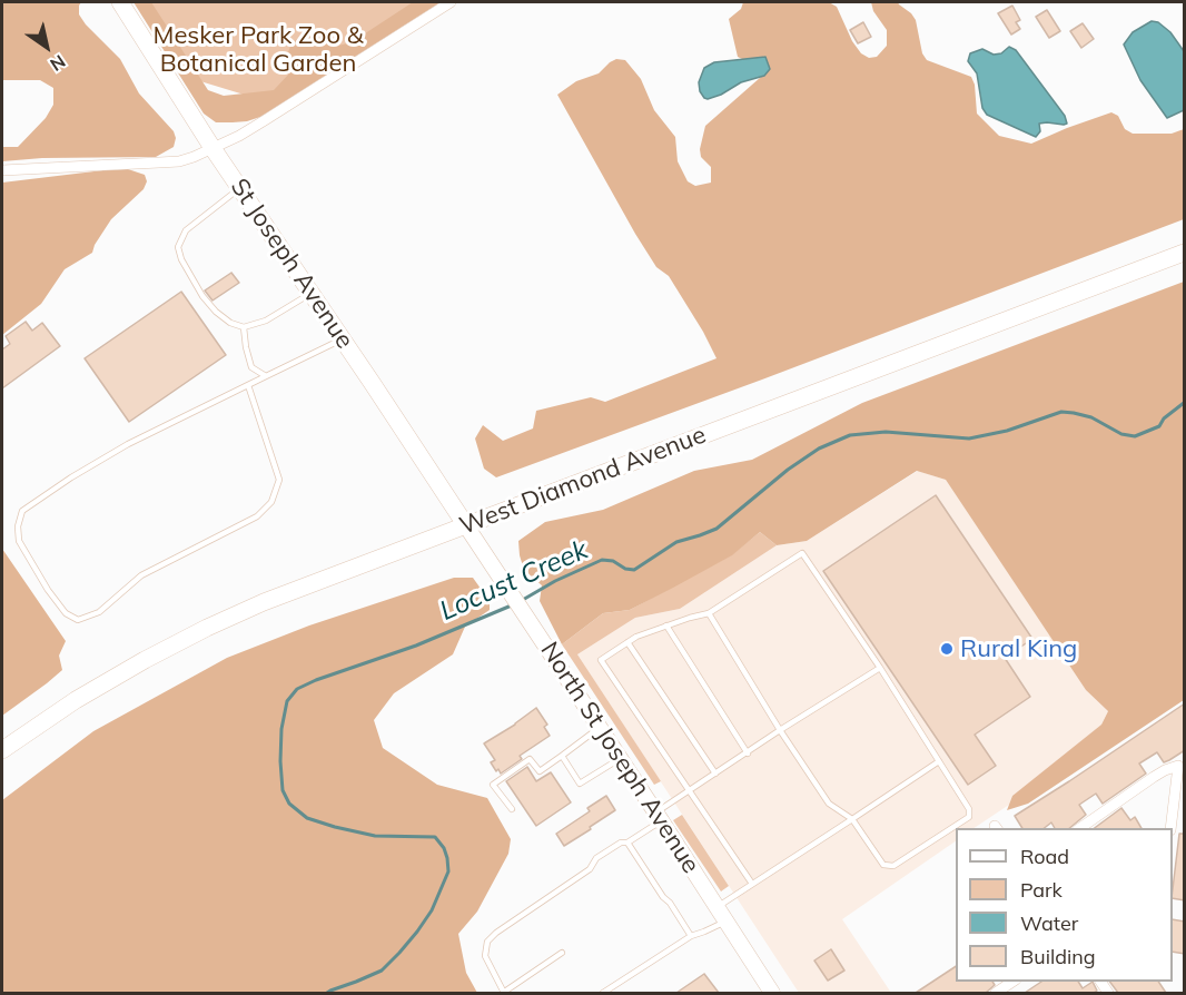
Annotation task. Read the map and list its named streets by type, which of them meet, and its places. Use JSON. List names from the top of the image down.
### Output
{
  "streets": {
    "main road": ["St Joseph Avenue", "West Diamond Avenue", "North St Joseph Avenue"]
  },
  "crossings": [
    ["St Joseph Avenue", "West Diamond Avenue"],
    ["St Joseph Avenue", "North St Joseph Avenue"],
    ["West Diamond Avenue", "North St Joseph Avenue"]
  ],
  "water": ["Locust Creek"],
  "parks": ["Mesker Park Zoo & Botanical Garden"],
  "places": ["Rural King"],
  "legend": [
    "Road",
    "Park",
    "Water",
    "Building"
  ],
  "north": "bottom right"
}
